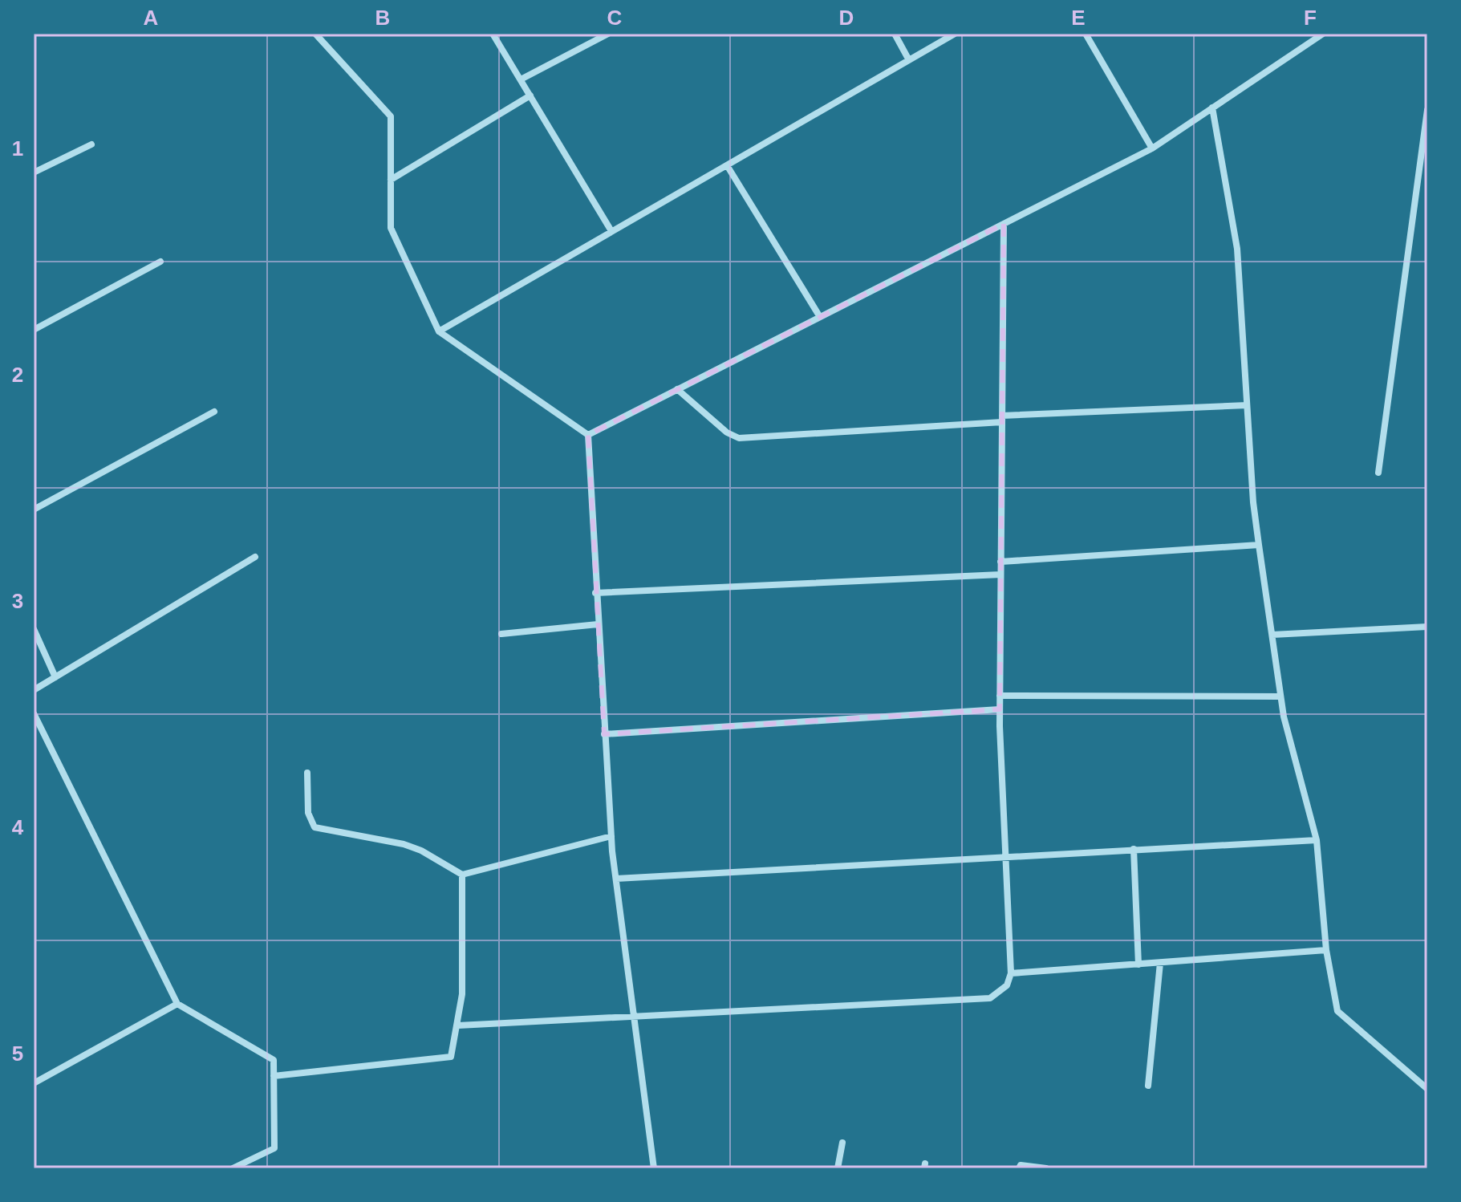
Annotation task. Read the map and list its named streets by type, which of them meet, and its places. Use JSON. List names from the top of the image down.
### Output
{
  "grid": {
    "columns": [
      "A",
      "B",
      "C",
      "D",
      "E",
      "F"
    ],
    "rows": [
      "1",
      "2",
      "3",
      "4",
      "5"
    ]
  }
}
